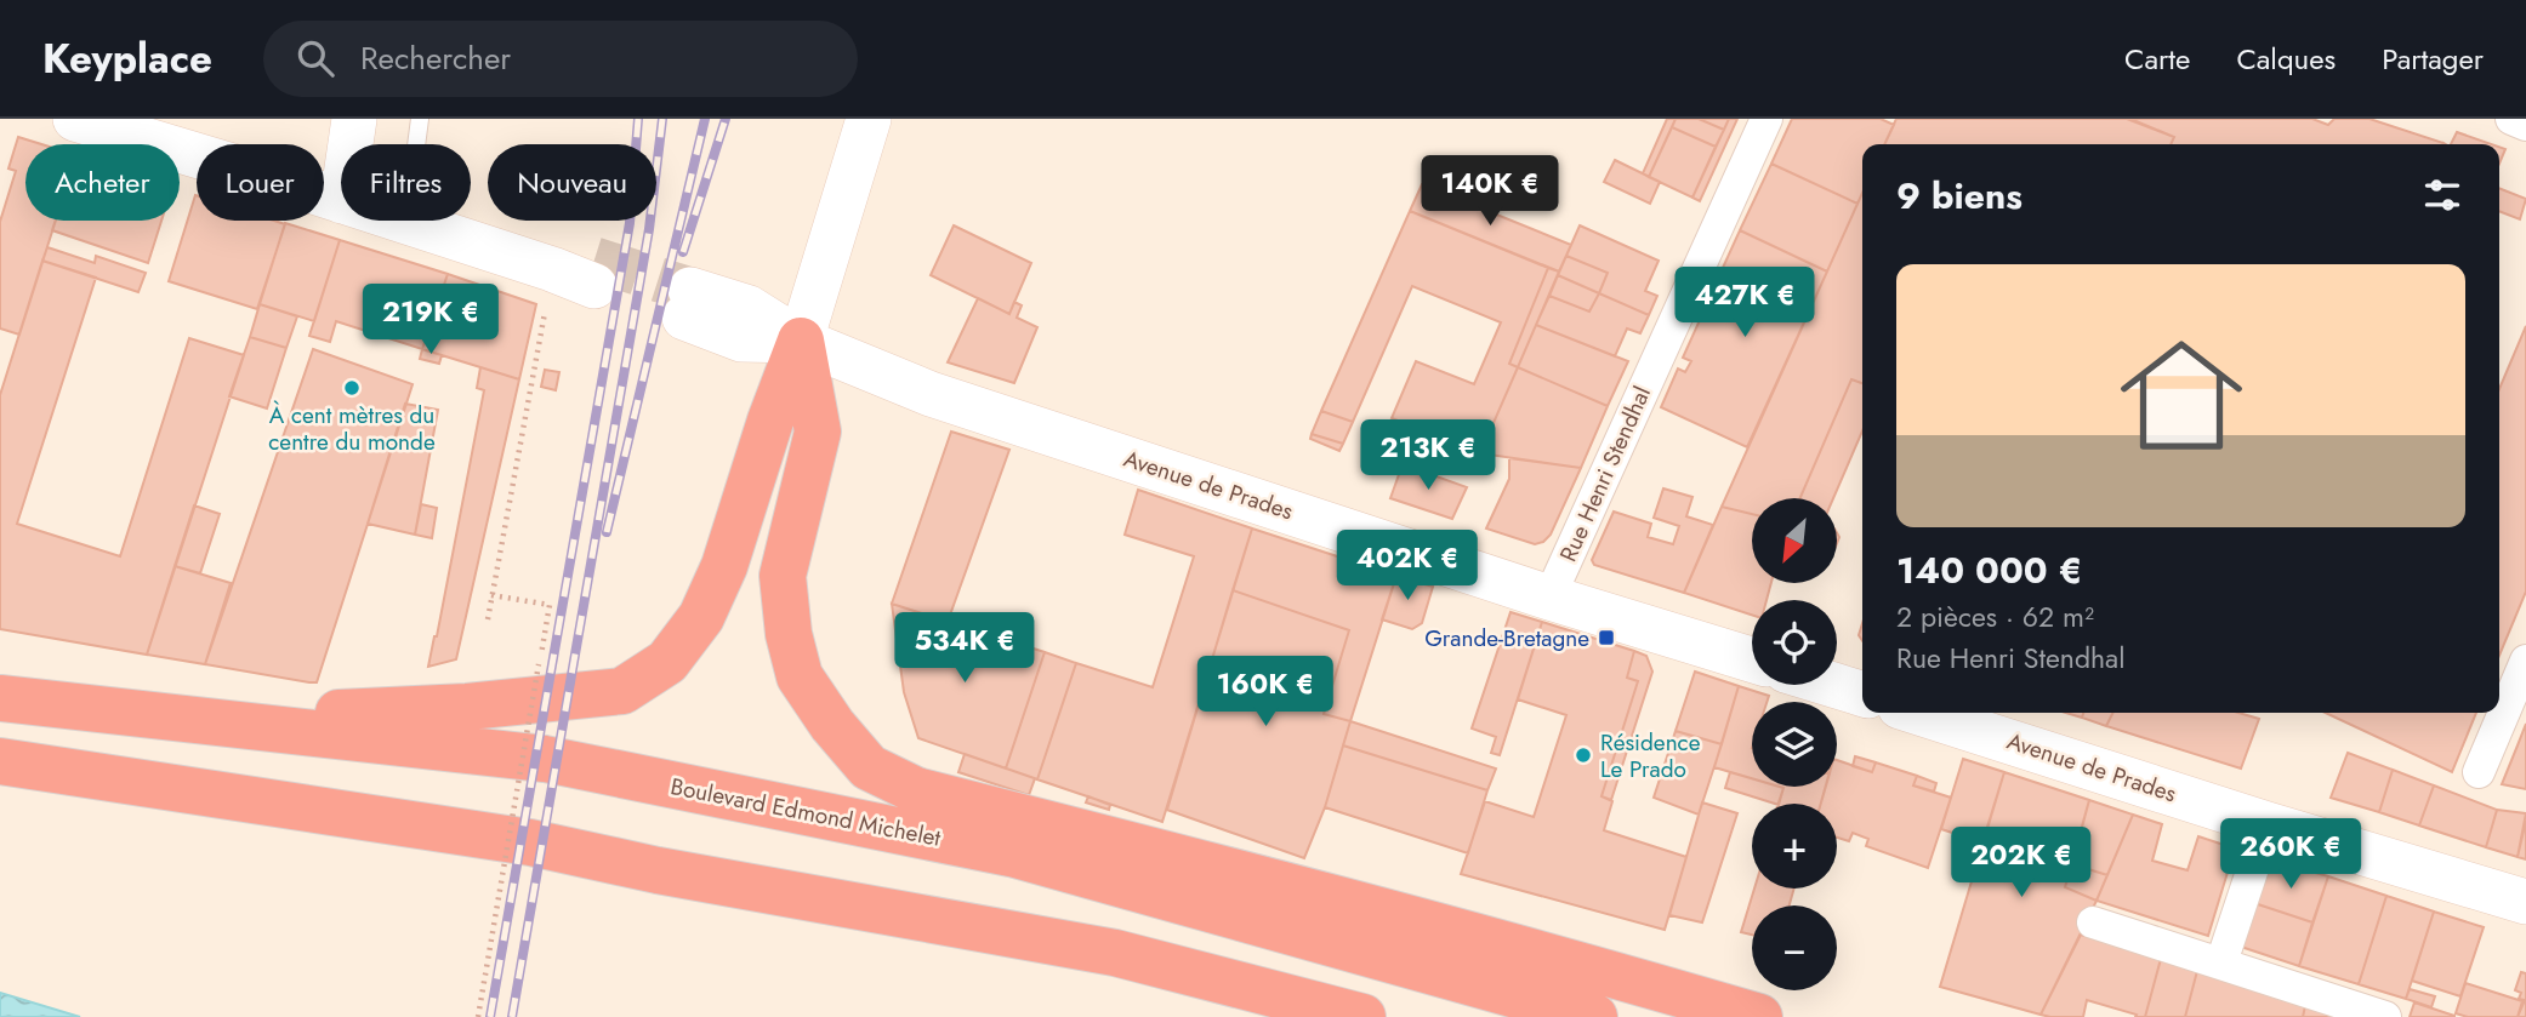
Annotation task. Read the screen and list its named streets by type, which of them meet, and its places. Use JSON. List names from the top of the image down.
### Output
{
  "streets": {
    "highway": ["Boulevard Edmond Michelet"],
    "main road": ["Avenue de Prades"],
    "street": ["Rue Henri Stendhal"]
  },
  "crossings": [
    ["Rue Henri Stendhal", "Avenue de Prades"]
  ],
  "places": {
    "other": ["À cent mètres du centre du monde", "Résidence Le Prado"],
    "transit": ["Grande-Bretagne"]
  },
  "north": "bottom left",
  "page": {
    "header": "Keyplace",
    "search": "Rechercher",
    "nav": ["Carte", "Calques", "Partager"],
    "chip": [
      "Acheter",
      "Louer",
      "Filtres",
      "Nouveau"
    ],
    "heading": "9 biens",
    "price": [
      "140K €",
      "427K €",
      "219K €",
      "213K €",
      "402K €",
      "534K €",
      "160K €",
      "260K €",
      "202K €"
    ],
    "list": [
      {
        "name": "140 000 €",
        "note": "2 pièces · 62 m² · Rue Henri Stendhal"
      }
    ],
    "map_buttons": ["+", "−"]
  }
}
